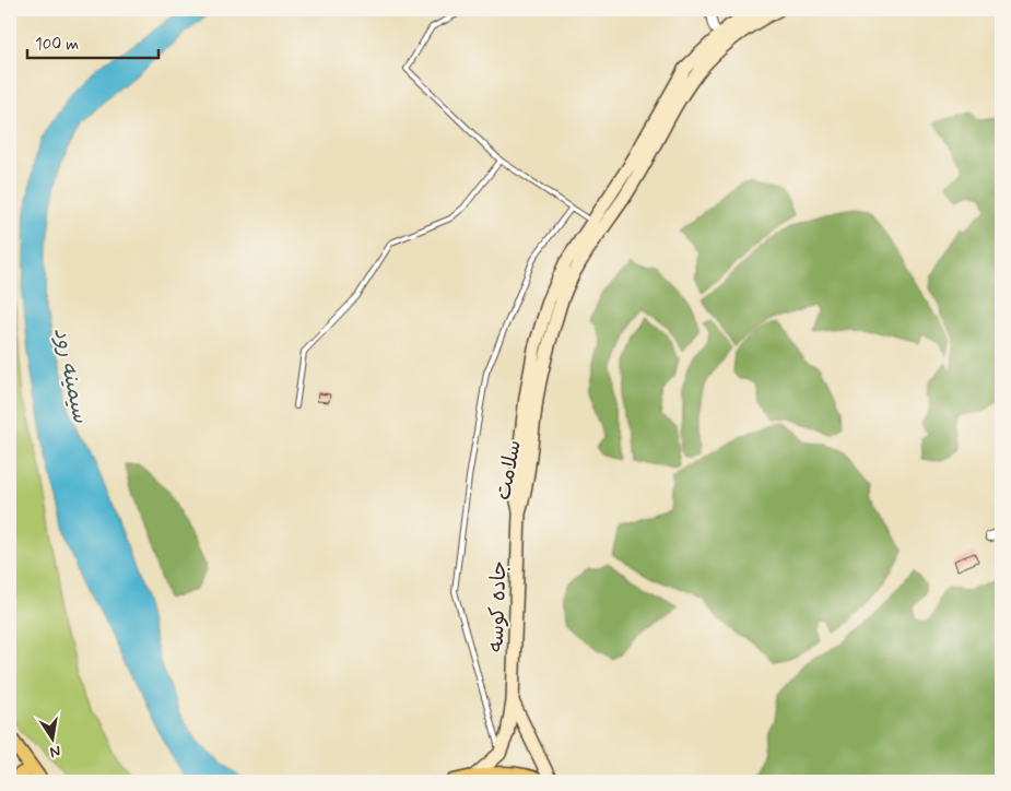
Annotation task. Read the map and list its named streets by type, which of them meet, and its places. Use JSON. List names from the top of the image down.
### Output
{
  "streets": {
    "main road": ["سلامت", "جاده کوسه"]
  },
  "crossings": [
    ["سلامت", "جاده کوسه"]
  ],
  "water": ["سیمینه رود"],
  "scale_bar": "100 m",
  "north": "bottom"
}
